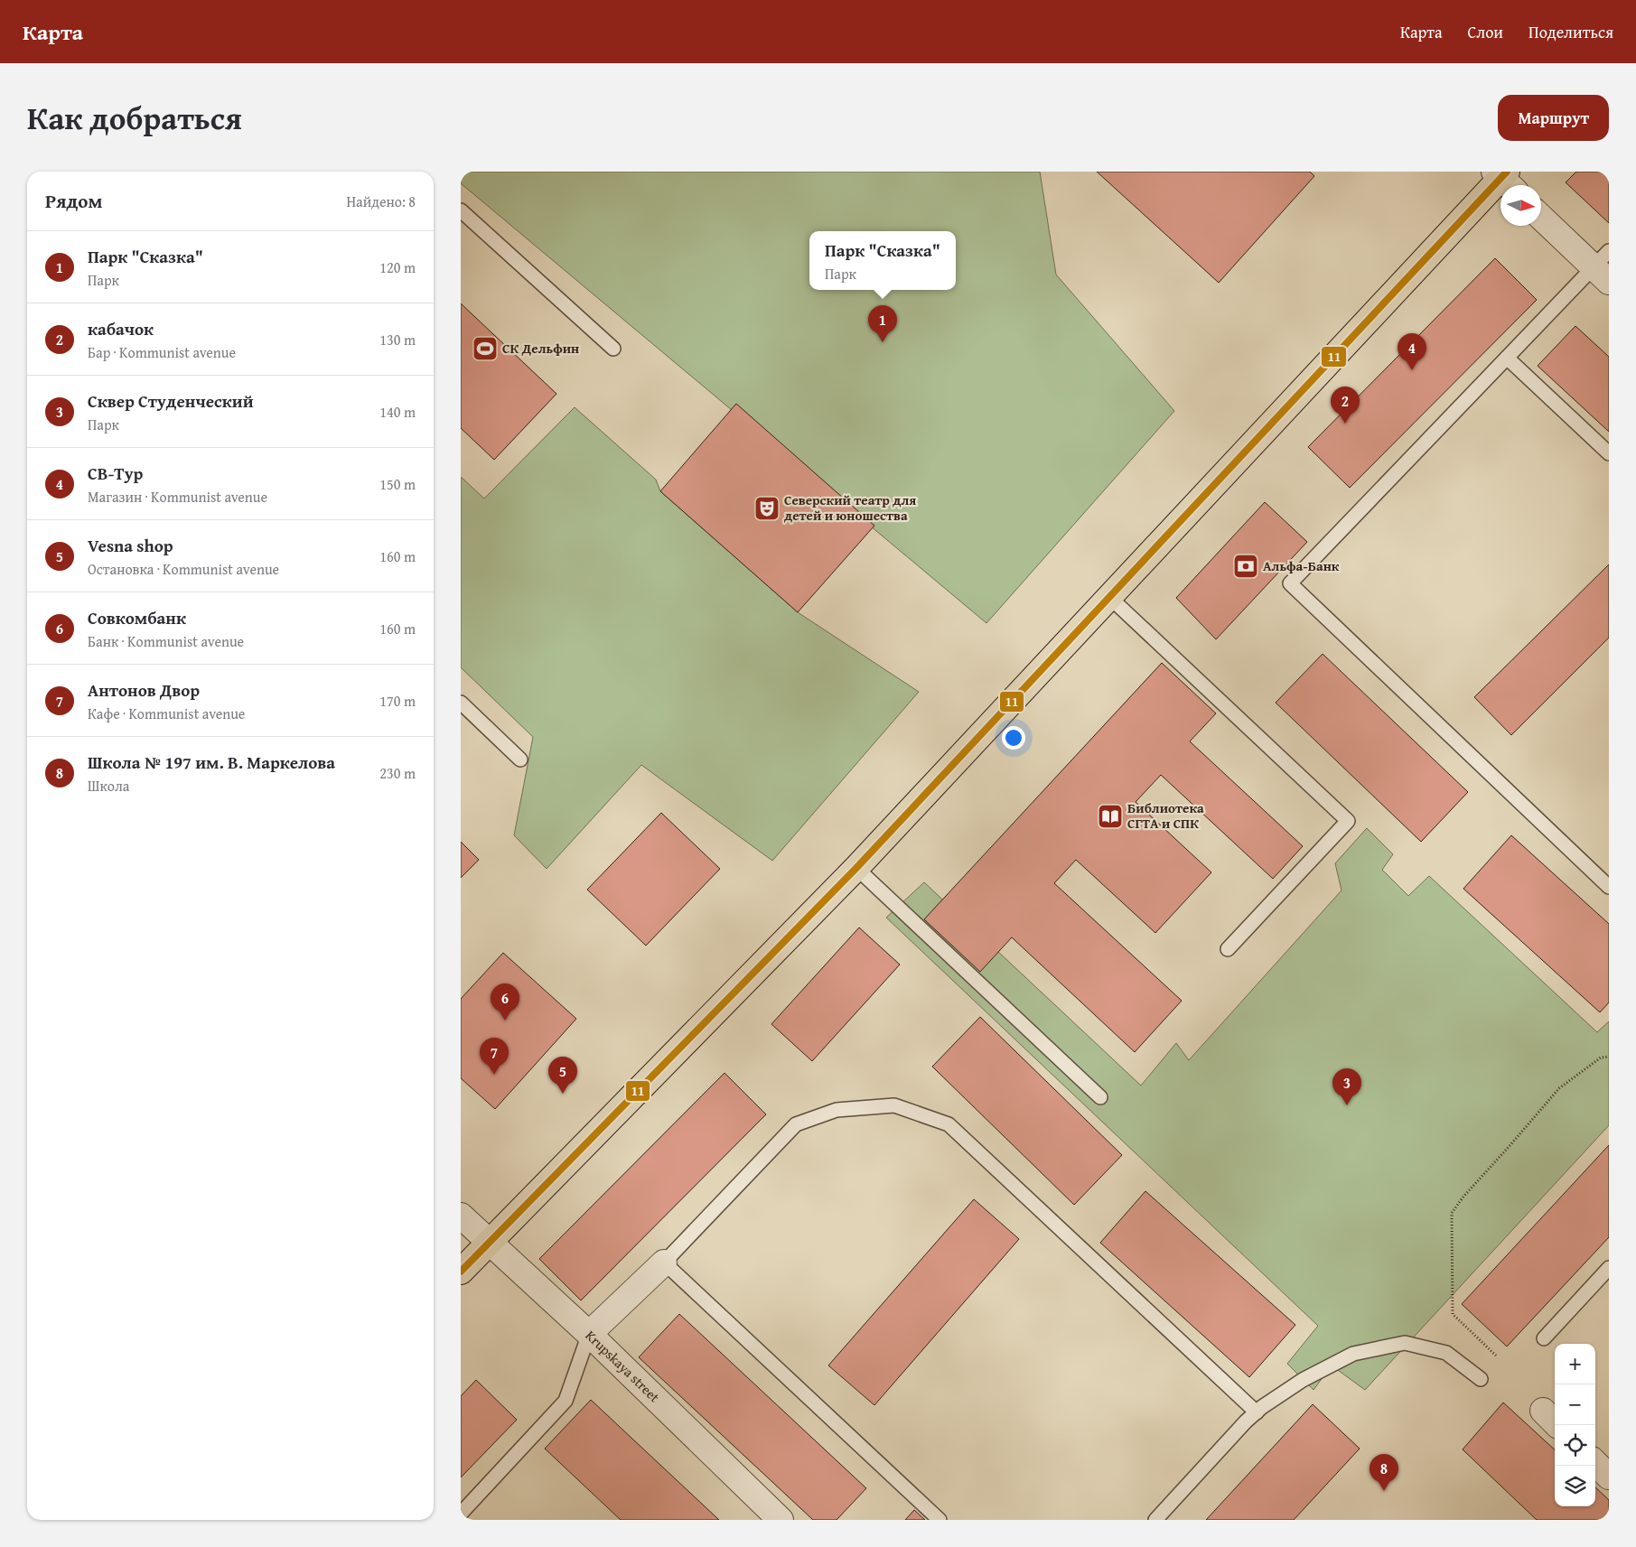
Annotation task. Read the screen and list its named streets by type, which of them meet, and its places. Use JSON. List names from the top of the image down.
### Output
{
  "streets": {
    "street": ["Krupskaya street"]
  },
  "places": {
    "sports": ["СК Дельфин"],
    "theatre": ["Северский театр для детей и юношества"],
    "bank": ["Альфа-Банк"],
    "library": ["Библиотека СГТА и СПК"]
  },
  "lines": ["transit line 11"],
  "north": "right",
  "page": {
    "header": "Карта",
    "nav": ["Карта", "Слои", "Поделиться"],
    "title": "Как добраться",
    "buttons": "Маршрут",
    "heading": ["Рядом", "Найдено: 8"],
    "list": [
      {
        "mark": "1",
        "name": "Парк \"Сказка\"",
        "note": "Парк",
        "value": "120 m"
      },
      {
        "mark": "2",
        "name": "кабачок",
        "note": "Бар · Kommunist avenue",
        "value": "130 m"
      },
      {
        "mark": "3",
        "name": "Сквер Студенческий",
        "note": "Парк",
        "value": "140 m"
      },
      {
        "mark": "4",
        "name": "СВ-Тур",
        "note": "Магазин · Kommunist avenue",
        "value": "150 m"
      },
      {
        "mark": "5",
        "name": "Vesna shop",
        "note": "Остановка · Kommunist avenue",
        "value": "160 m"
      },
      {
        "mark": "6",
        "name": "Совкомбанк",
        "note": "Банк · Kommunist avenue",
        "value": "160 m"
      },
      {
        "mark": "7",
        "name": "Антонов Двор",
        "note": "Кафе · Kommunist avenue",
        "value": "170 m"
      },
      {
        "mark": "8",
        "name": "Школа № 197 им. В. Маркелова",
        "note": "Школа",
        "value": "230 m"
      }
    ],
    "popup": ["Парк \"Сказка\"", "Парк"],
    "pins": [
      "1",
      "4",
      "2",
      "6",
      "7",
      "5",
      "3",
      "8"
    ],
    "map_buttons": ["+", "−"]
  }
}
